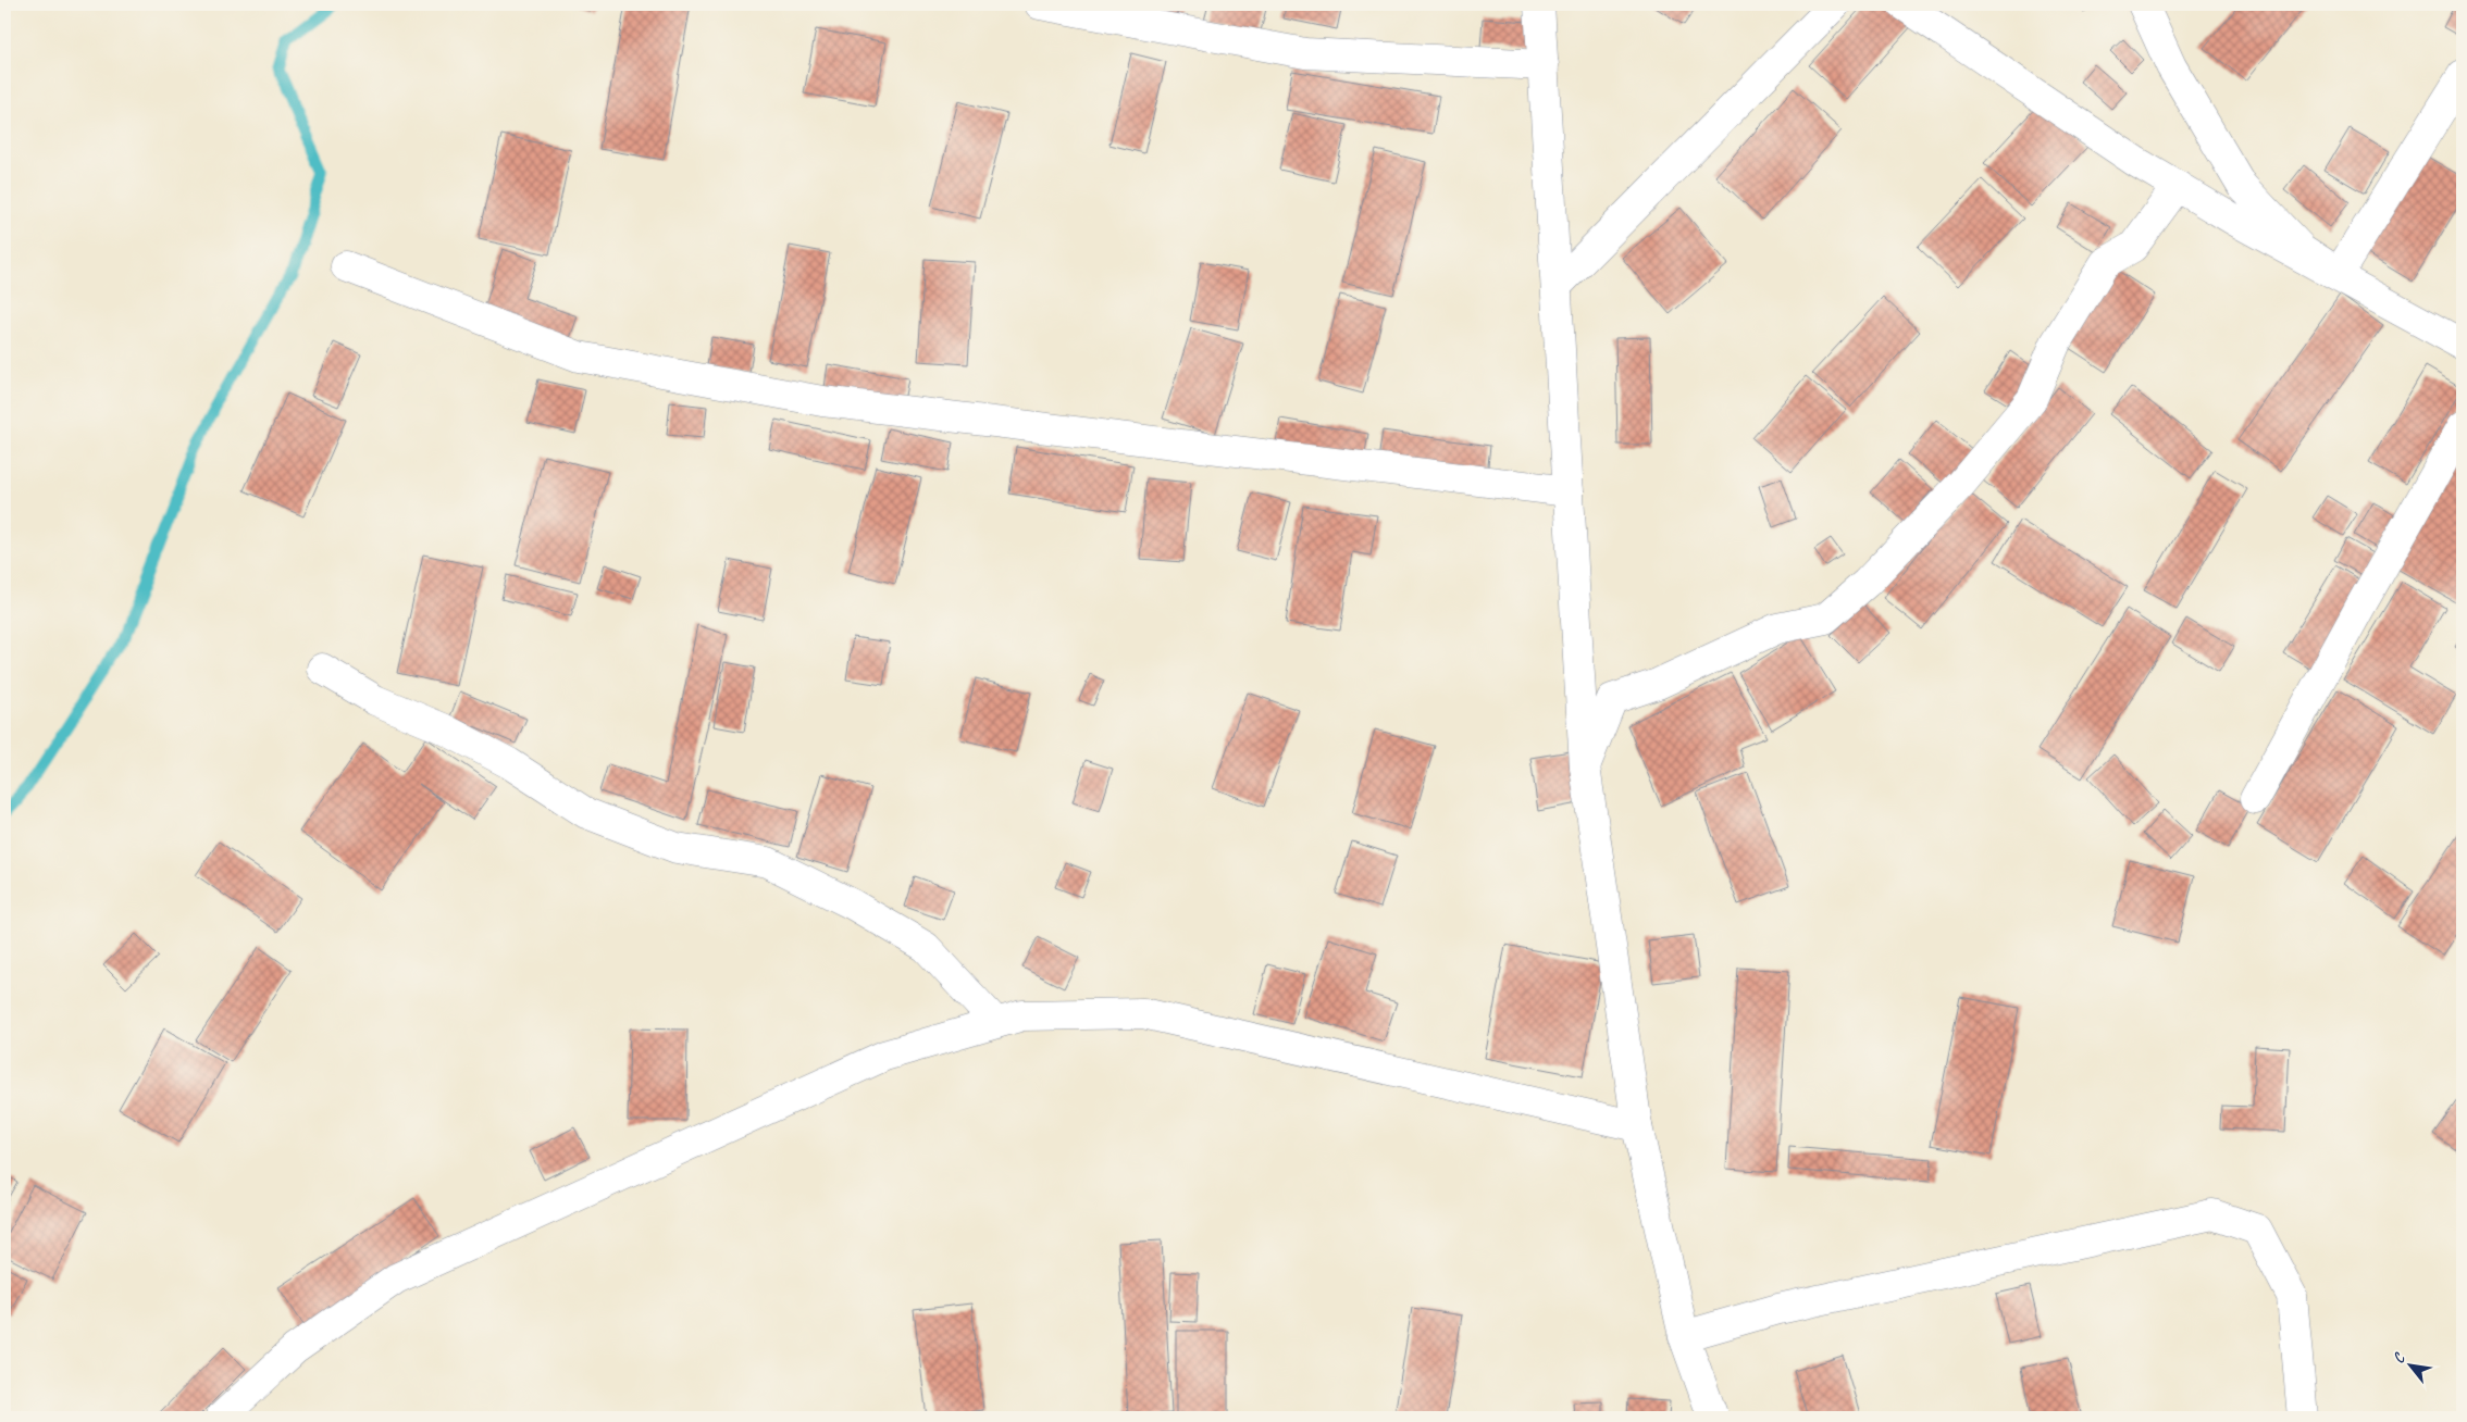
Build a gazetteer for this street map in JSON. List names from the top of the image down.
{
  "north": "top left"
}
